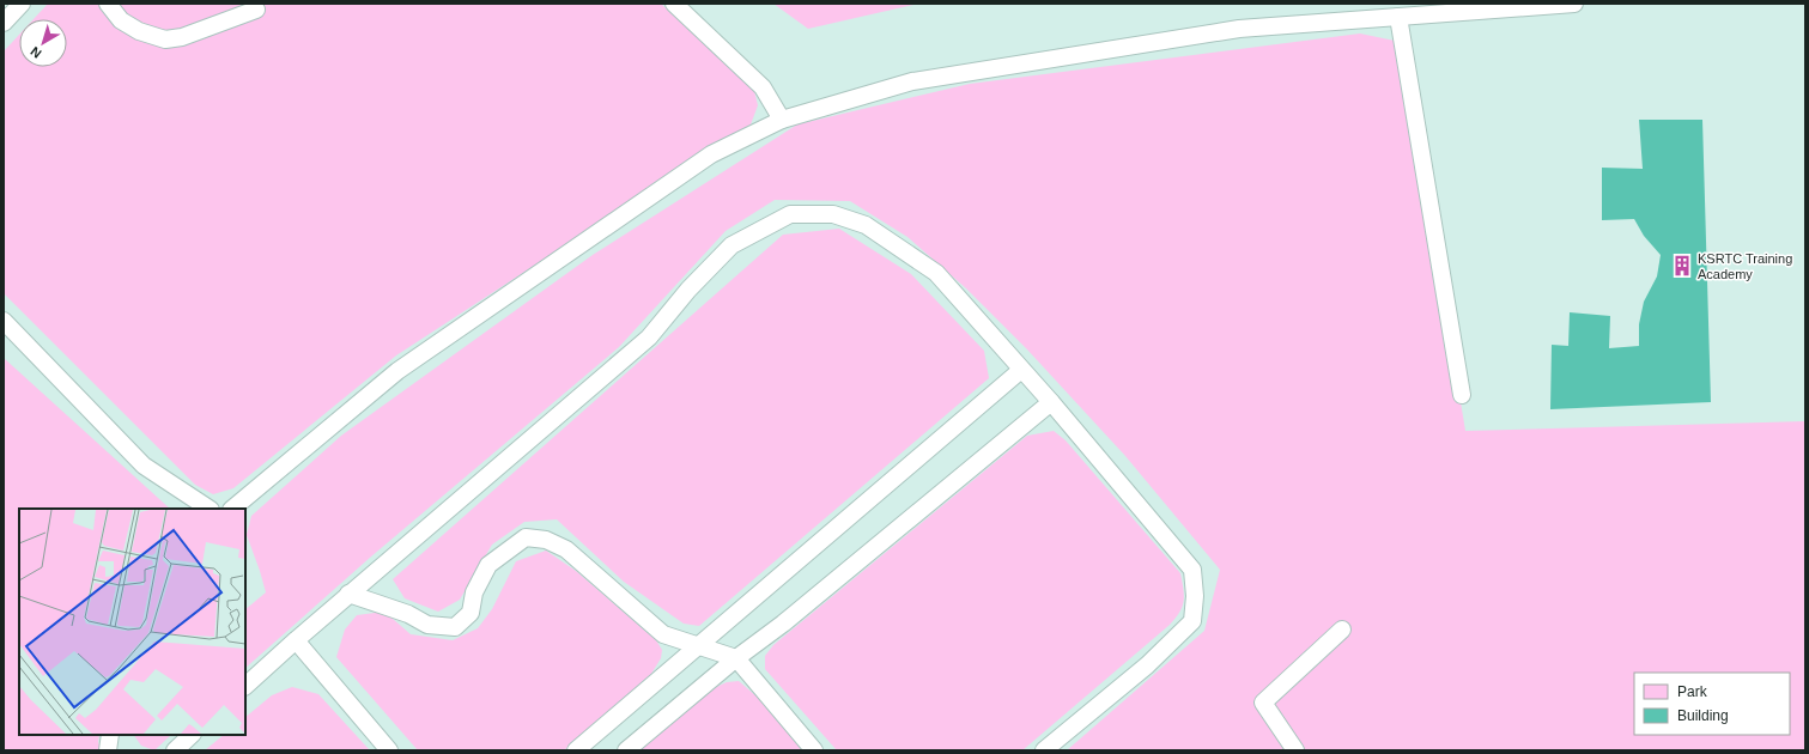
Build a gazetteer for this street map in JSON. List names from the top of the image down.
{
  "places": {
    "building": ["KSRTC Training Academy"]
  },
  "legend": ["Park", "Building"],
  "north": "bottom left"
}
